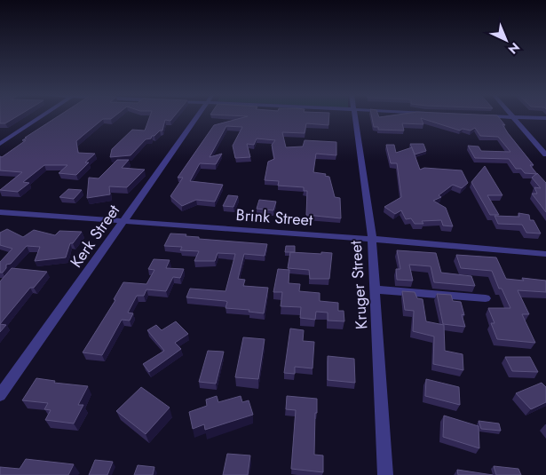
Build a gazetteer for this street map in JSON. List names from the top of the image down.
{
  "streets": {
    "street": ["Brink Street", "Kerk Street", "Kruger Street"]
  },
  "crossings": [
    ["Brink Street", "Kerk Street"],
    ["Brink Street", "Kruger Street"]
  ],
  "north": "bottom right"
}
